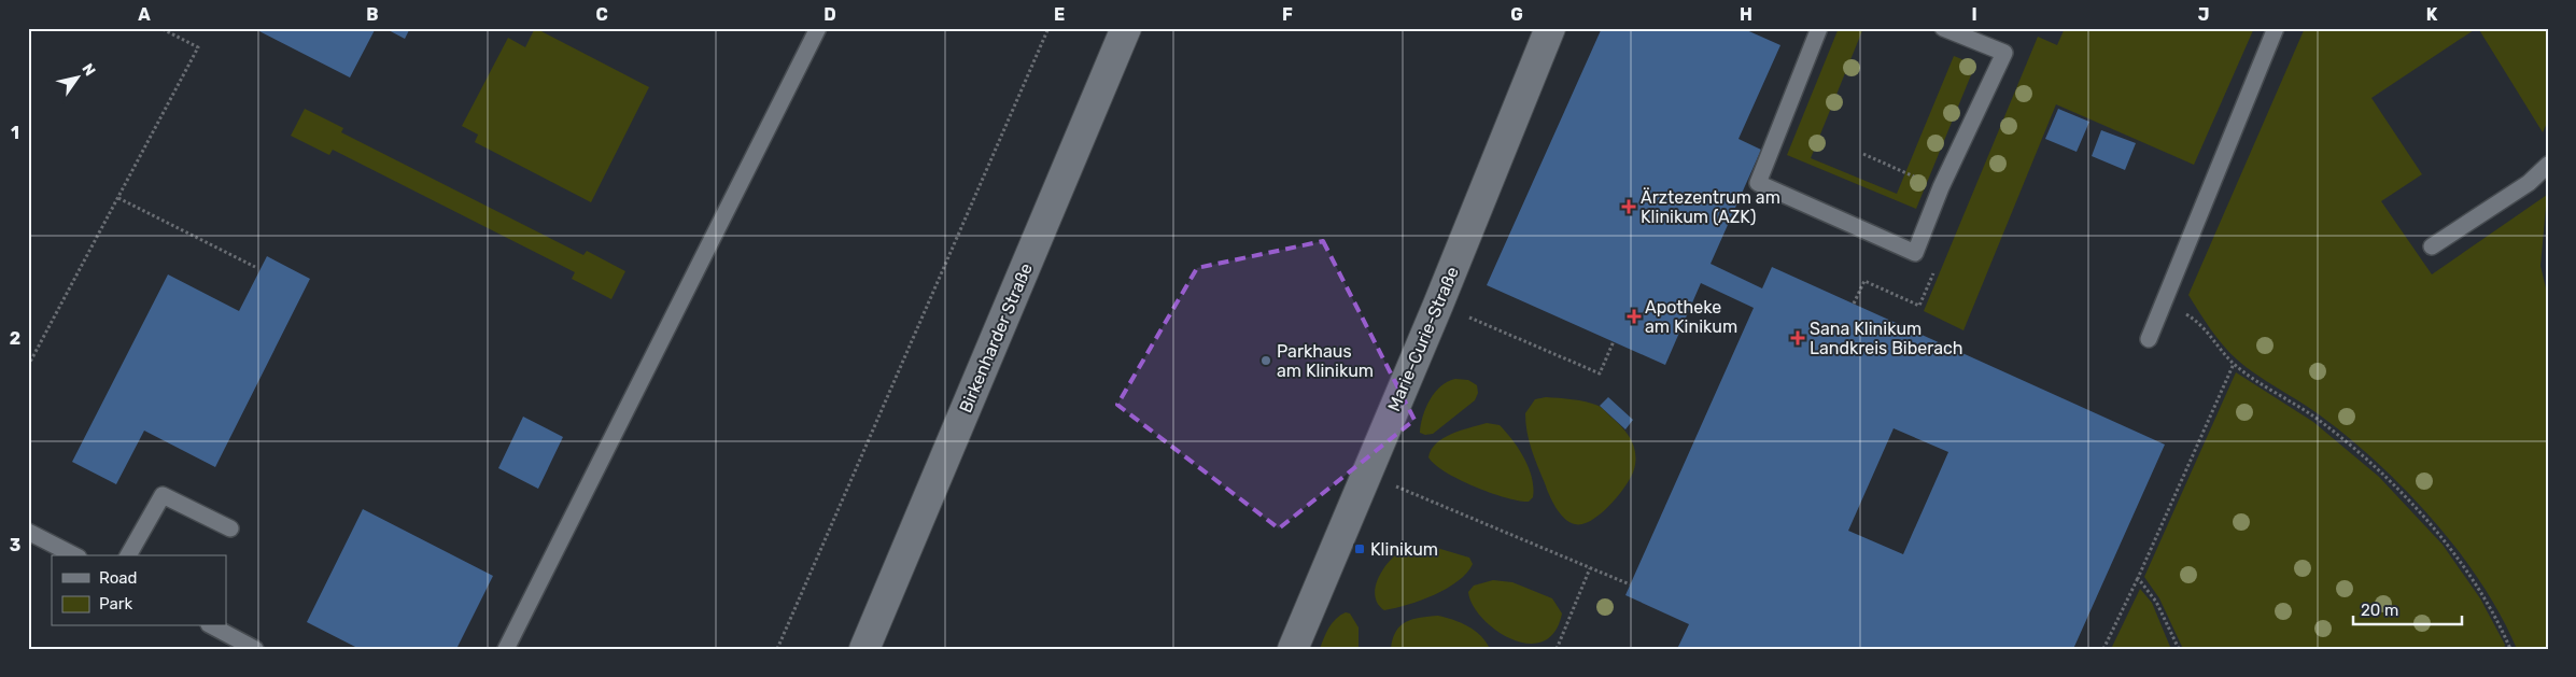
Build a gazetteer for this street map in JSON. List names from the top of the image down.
{
  "streets": {
    "street": ["Birkenharder Straße", "Marie-Curie-Straße"]
  },
  "places": {
    "health": ["Ärztezentrum am Klinikum (AZK)", "Apotheke am Kinikum", "Sana Klinikum Landkreis Biberach"],
    "other": ["Parkhaus am Klinikum"],
    "transit": ["Klinikum"]
  },
  "legend": ["Road", "Park"],
  "scale_bar": "20 m",
  "north": "top right",
  "grid": {
    "columns": [
      "A",
      "B",
      "C",
      "D",
      "E",
      "F",
      "G",
      "H",
      "I",
      "J",
      "K"
    ],
    "rows": ["1", "2", "3"]
  }
}
